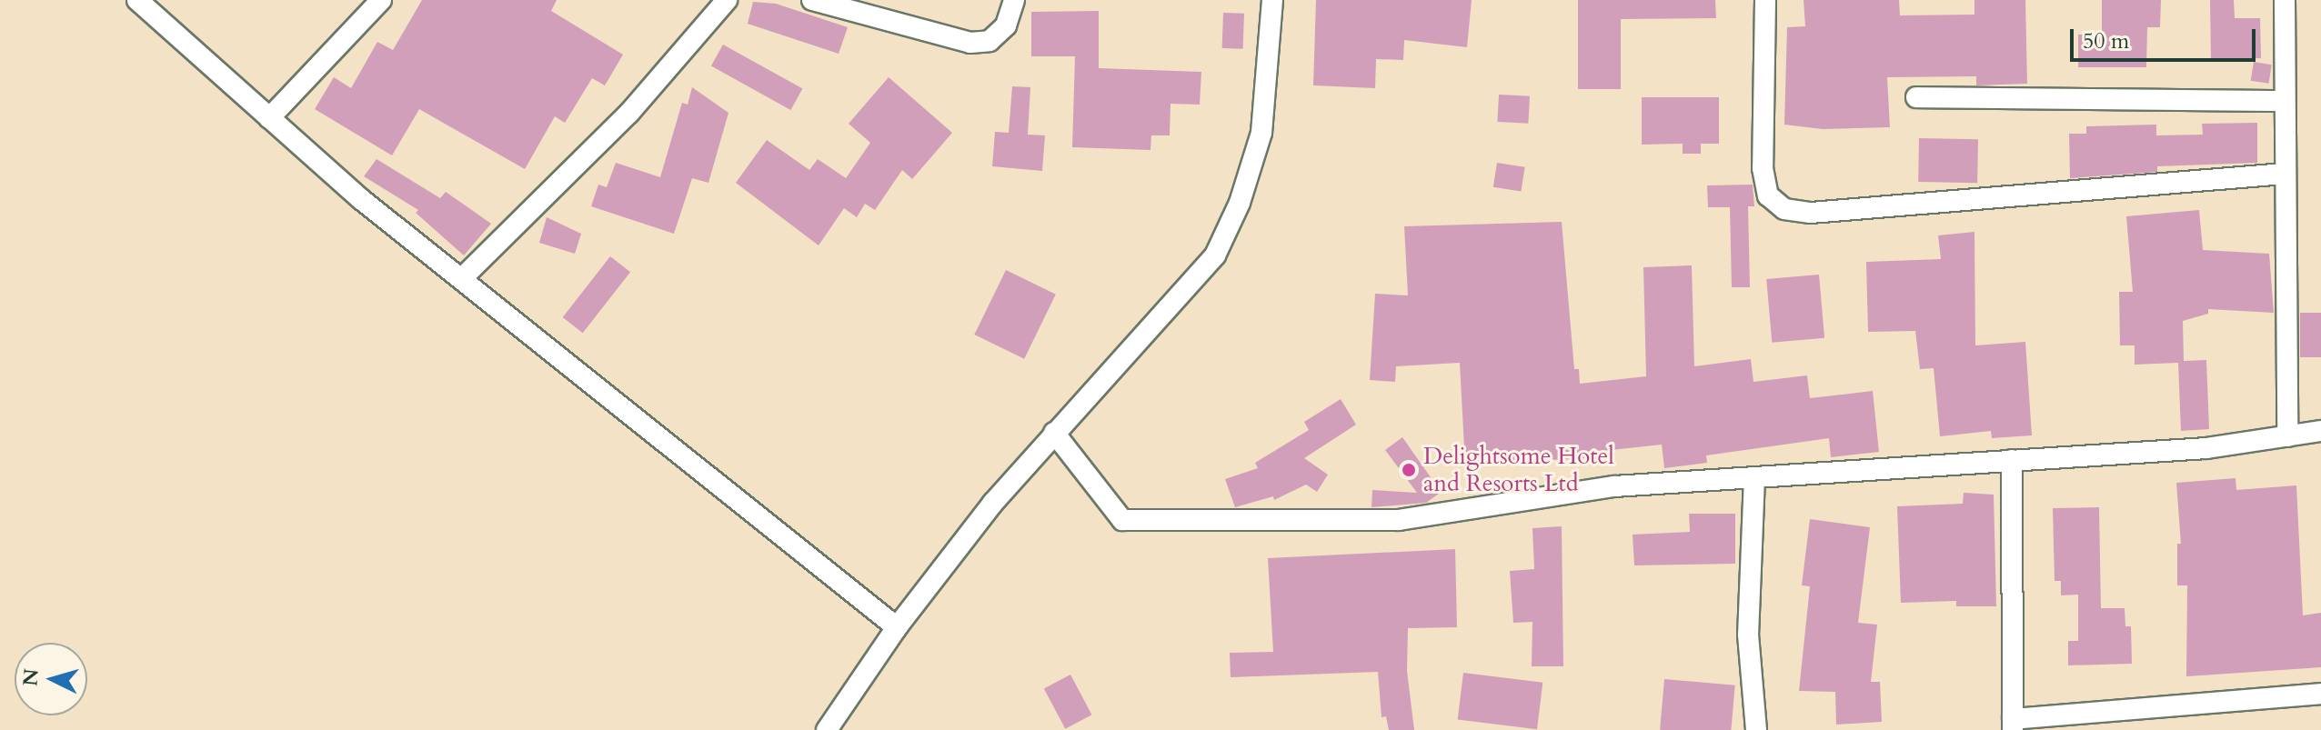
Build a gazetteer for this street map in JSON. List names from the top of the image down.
{
  "places": ["Delightsome Hotel and Resorts Ltd"],
  "scale_bar": "50 m",
  "north": "left"
}
